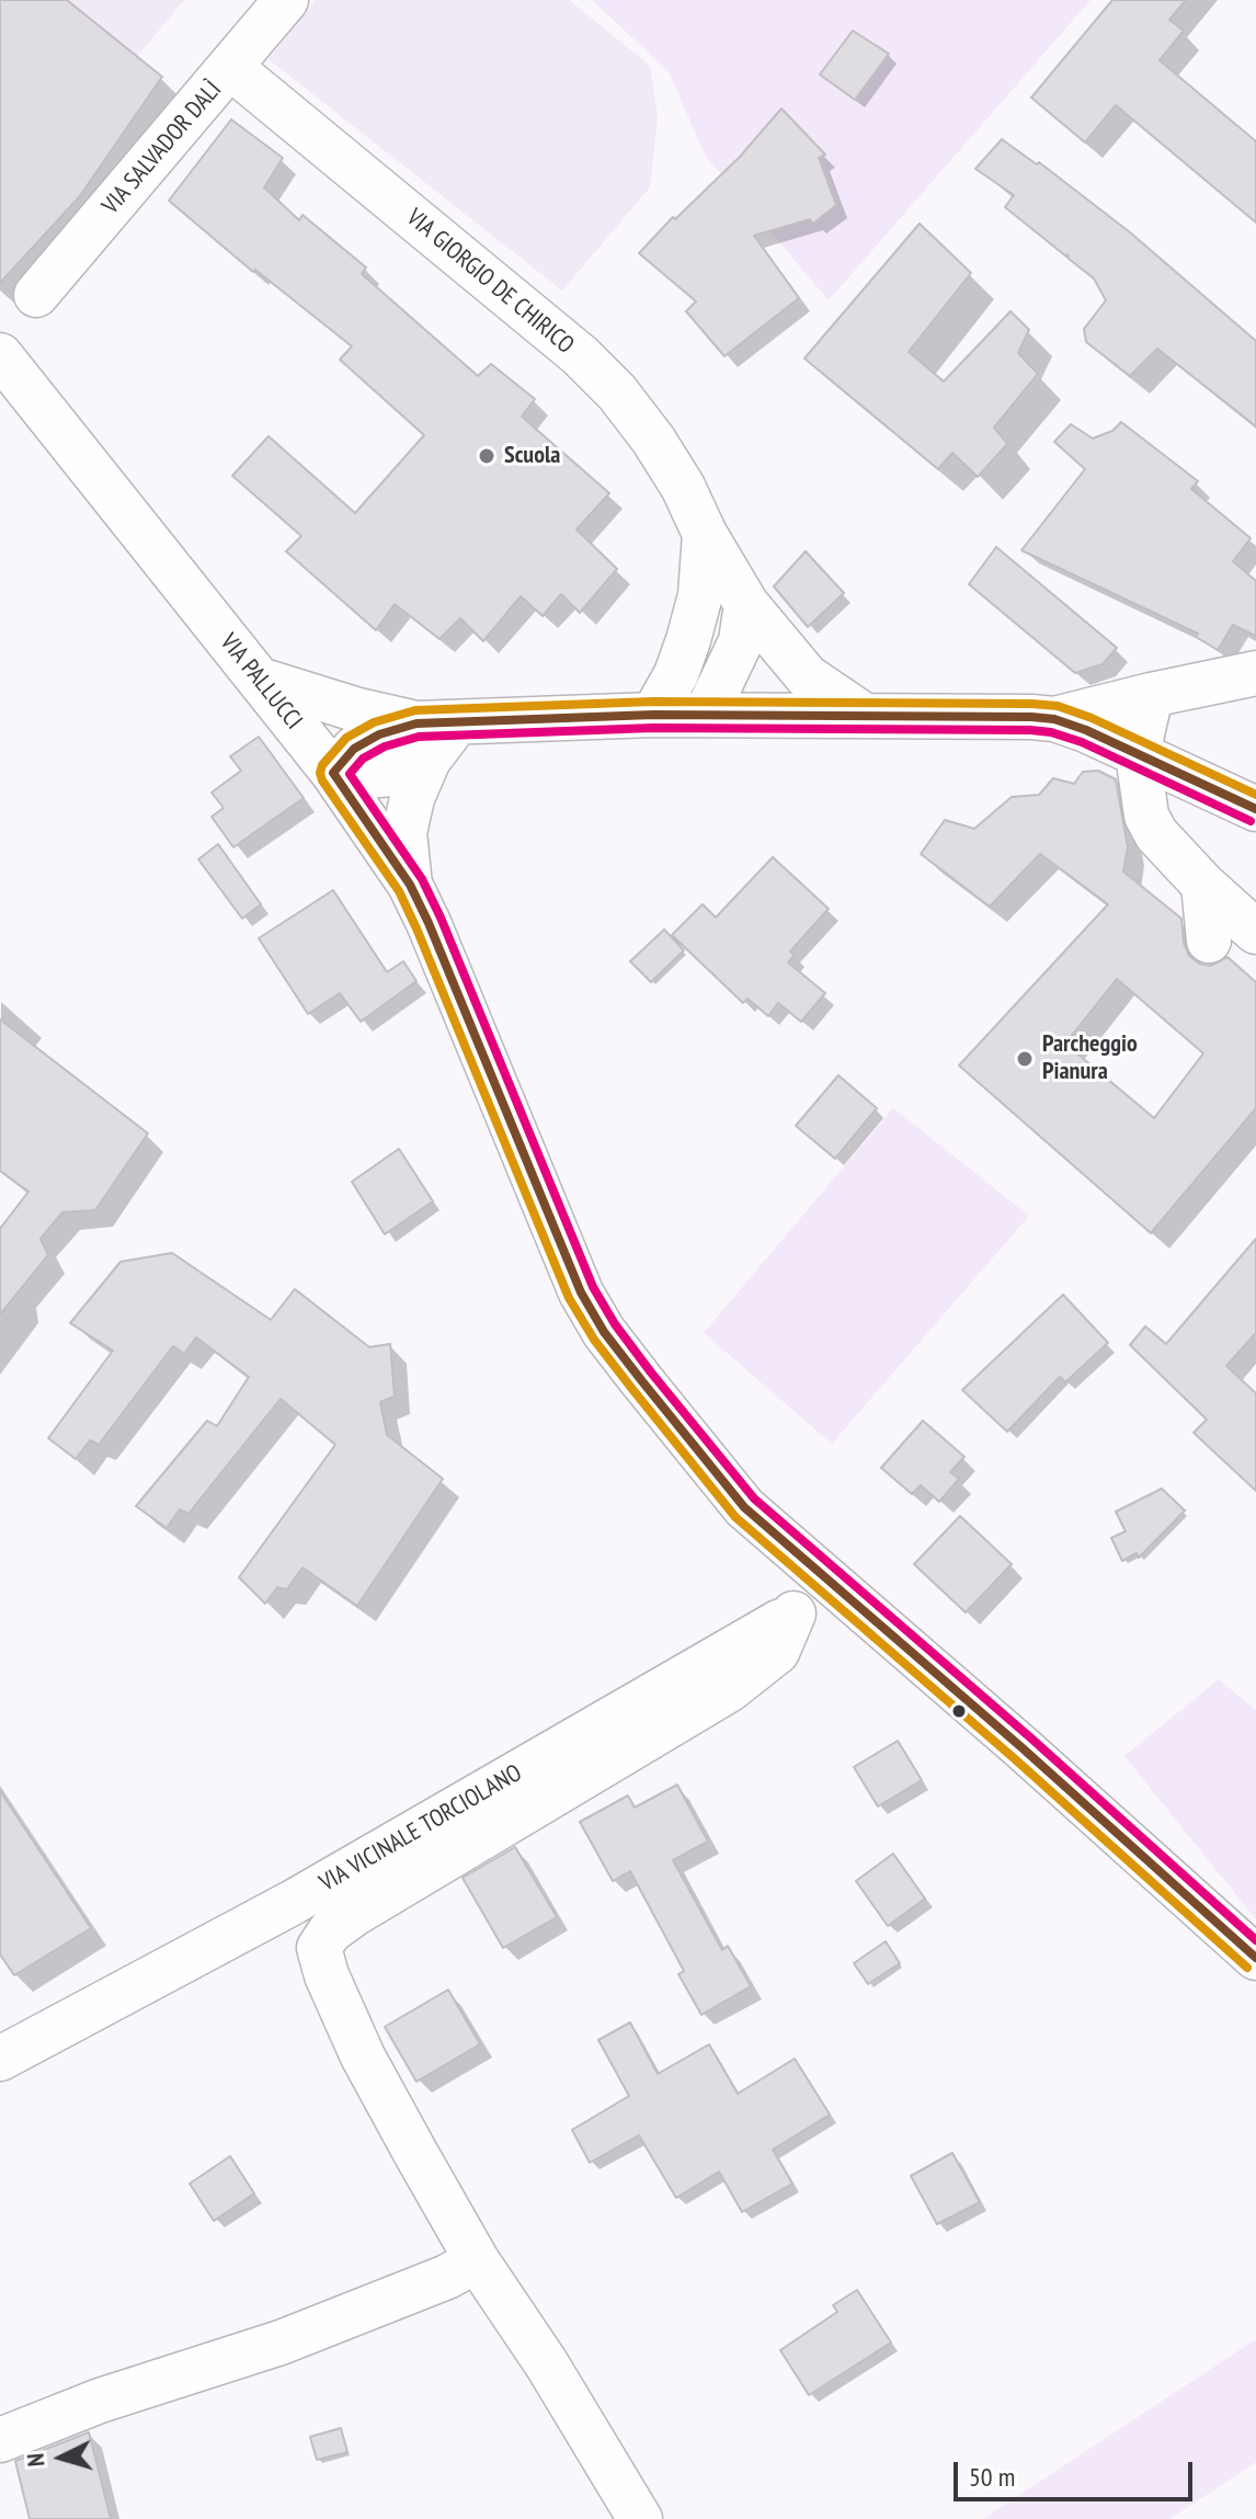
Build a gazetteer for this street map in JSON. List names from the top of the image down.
{
  "streets": {
    "street": [
      "VIA SALVADOR DALÌ",
      "VIA GIORGIO DE CHIRICO",
      "VIA PALLUCCI",
      "VIA VICINALE TORCIOLANO"
    ]
  },
  "crossings": [
    ["VIA SALVADOR DALÌ", "VIA GIORGIO DE CHIRICO"],
    ["VIA PALLUCCI", "VIA VICINALE TORCIOLANO"]
  ],
  "places": ["Scuola", "Parcheggio Pianura"],
  "scale_bar": "50 m",
  "north": "left"
}
